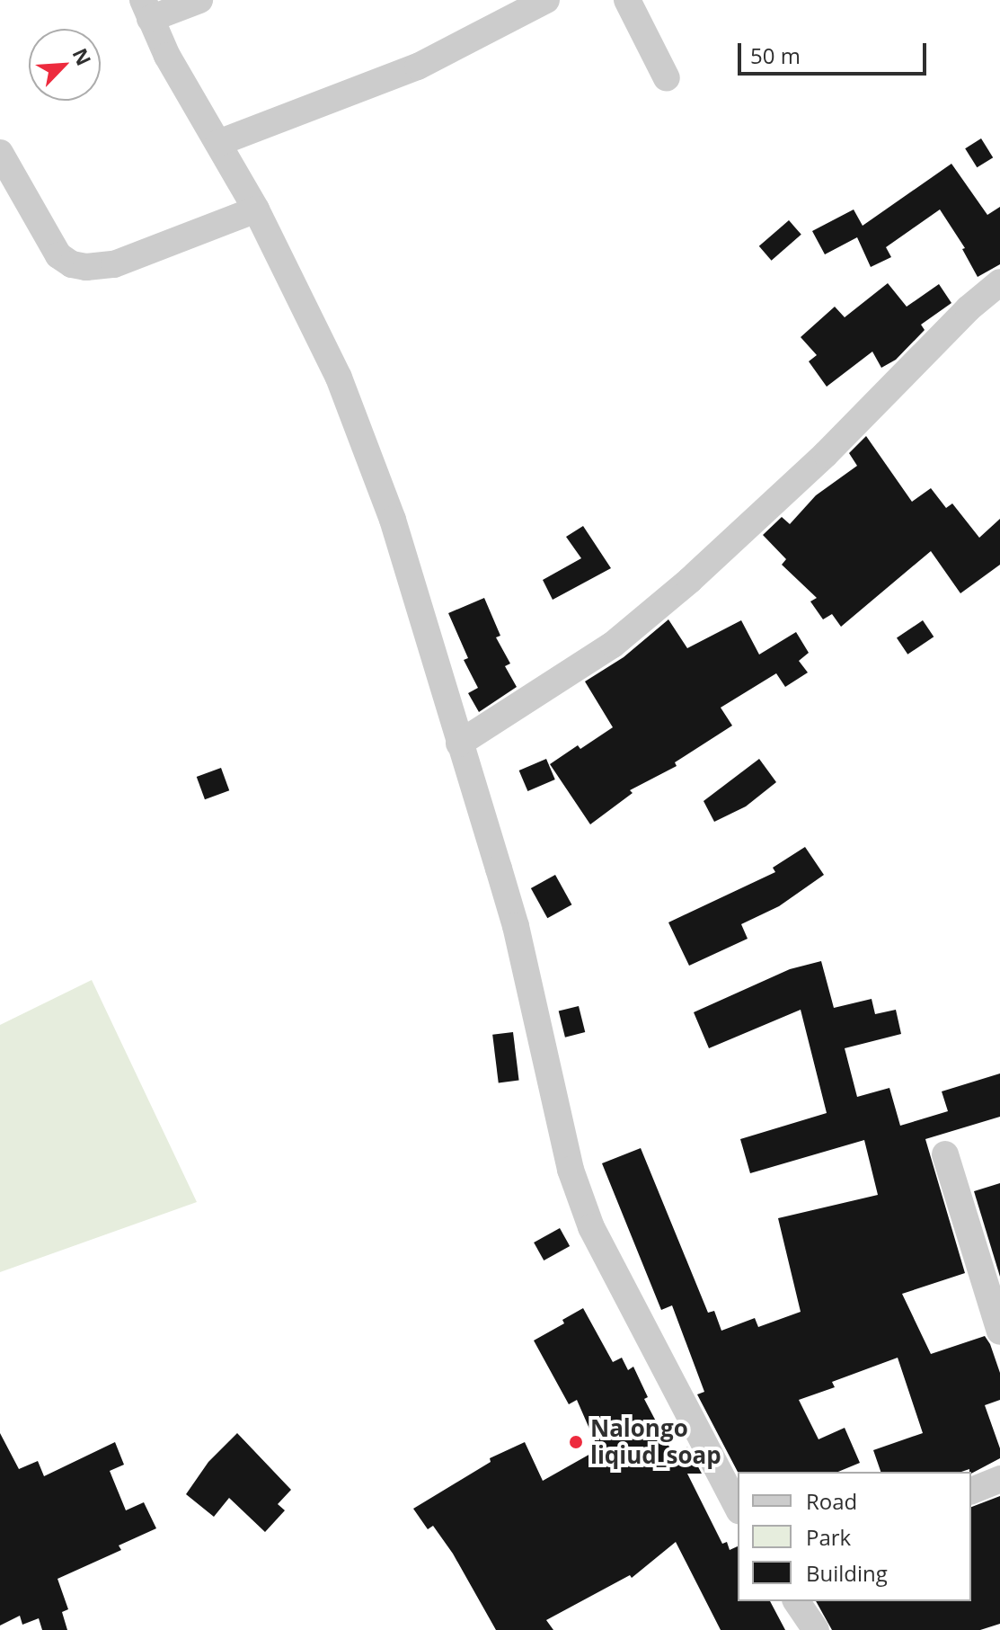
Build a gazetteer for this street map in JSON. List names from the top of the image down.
{
  "places": ["Nalongo liqiud_soap"],
  "legend": ["Road", "Park", "Building"],
  "scale_bar": "50 m",
  "north": "top right"
}
